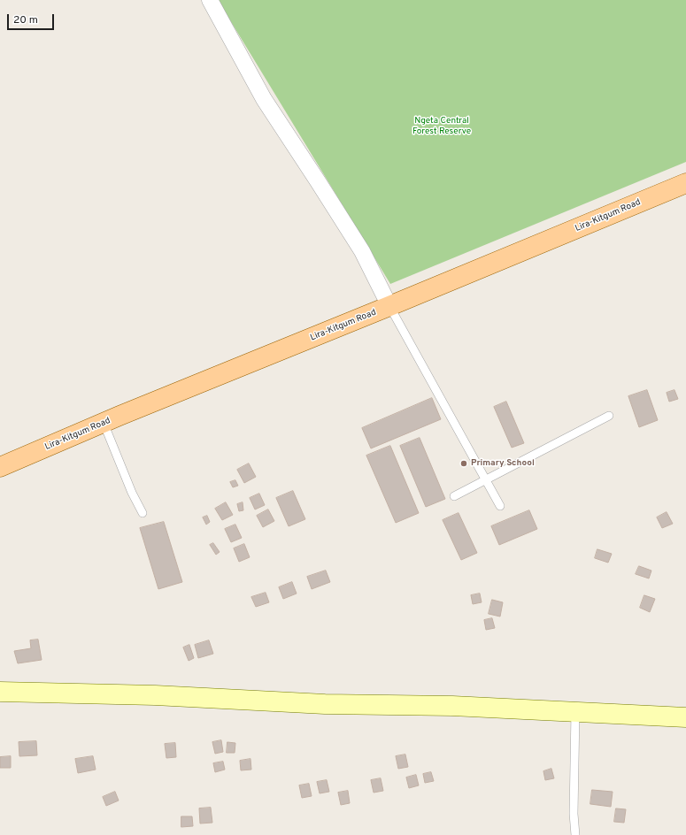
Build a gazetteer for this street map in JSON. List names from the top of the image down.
{
  "streets": {
    "main road": ["Lira-Kitgum Road"]
  },
  "parks": ["Ngeta Central Forest Reserve"],
  "places": ["Primary School"],
  "scale_bar": "20 m"
}
